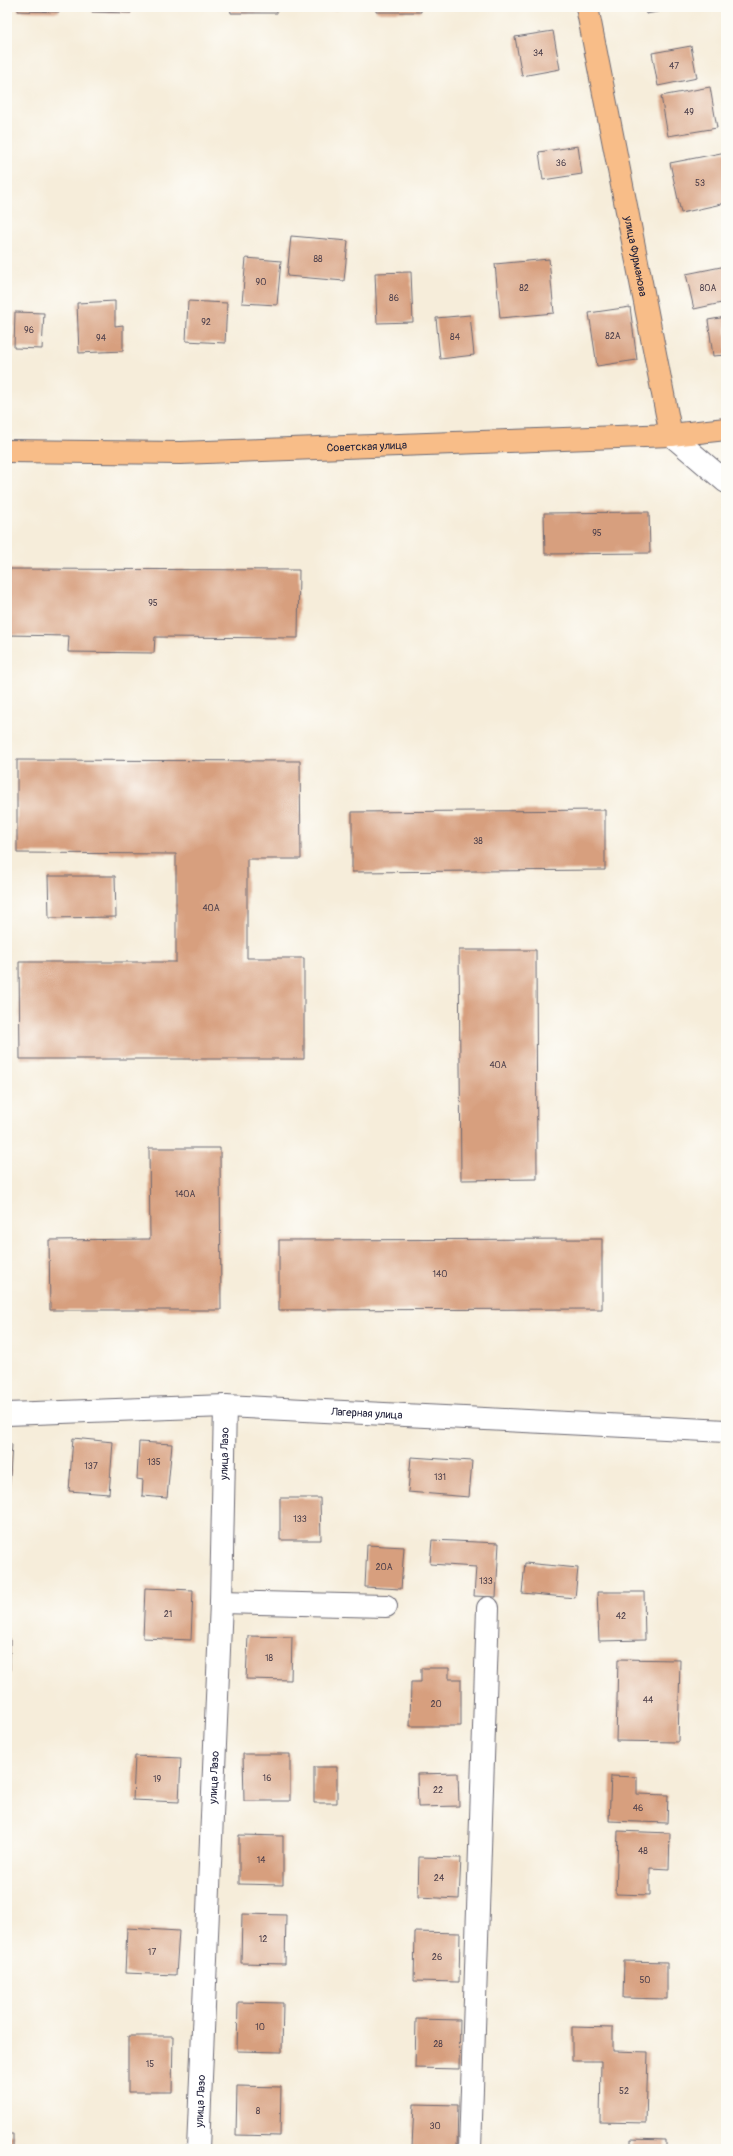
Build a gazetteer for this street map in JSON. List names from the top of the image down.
{
  "streets": {
    "main road": ["улица Фурманова", "Советская улица"],
    "street": ["Лагерная улица", "улица Лазо"]
  },
  "crossings": [
    ["улица Фурманова", "Советская улица"],
    ["Лагерная улица", "улица Лазо"]
  ],
  "house_numbers": [
    "34",
    "47",
    "49",
    "36",
    "53",
    "88",
    "90",
    "82",
    "80А",
    "86",
    "92",
    "96",
    "82А",
    "84",
    "94",
    "95",
    "95",
    "38",
    "40А",
    "40А",
    "140А",
    "140",
    "135",
    "137",
    "131",
    "133",
    "20А",
    "133",
    "21",
    "42",
    "18",
    "44",
    "20",
    "16",
    "19",
    "22",
    "46",
    "48",
    "14",
    "24",
    "12",
    "17",
    "26",
    "50",
    "10",
    "28",
    "15",
    "52",
    "8",
    "30"
  ]
}
